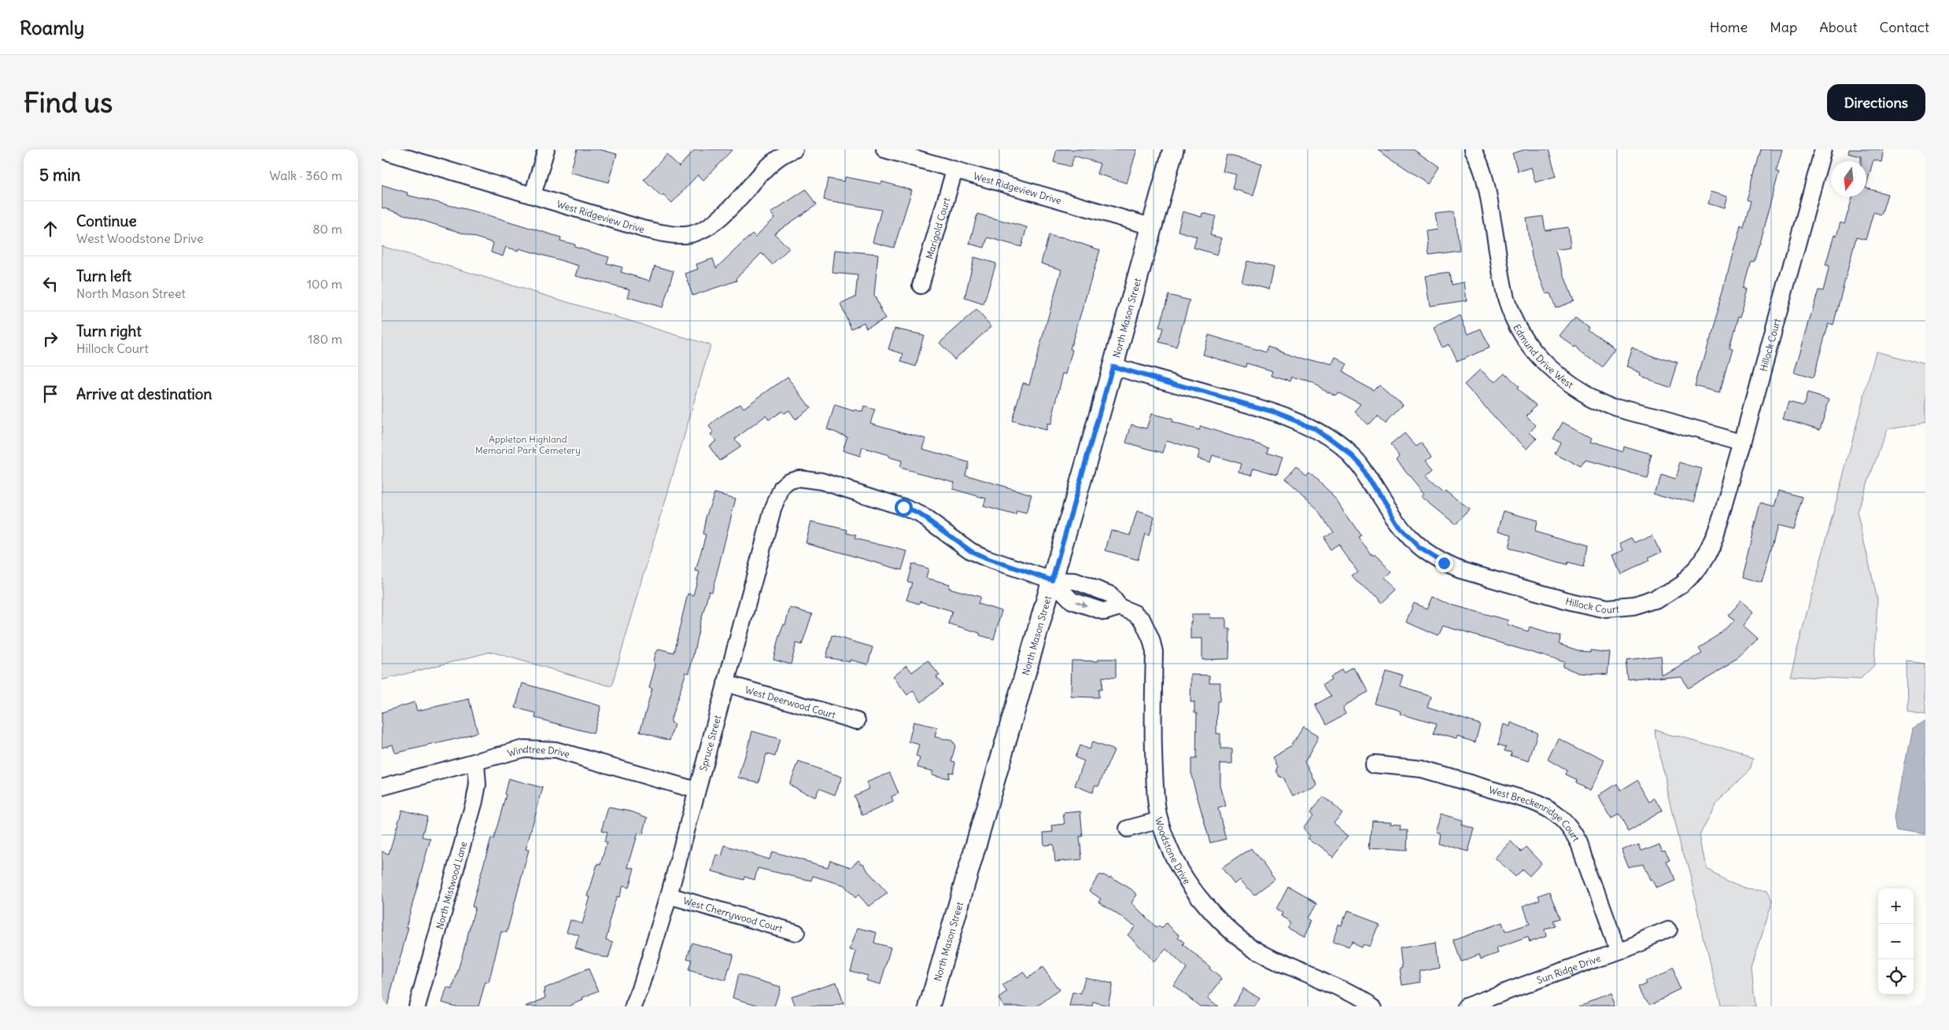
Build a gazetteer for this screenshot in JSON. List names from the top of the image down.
{
  "streets": {
    "street": [
      "West Ridgeview Drive",
      "Marigold Court",
      "North Mason Street",
      "Hillock Court",
      "Edmund Drive West",
      "West Deerwood Court",
      "Spruce Street",
      "Windtree Drive",
      "West Breckenridge Court",
      "Woodstone Drive",
      "North Mistwood Lane",
      "West Cherrywood Court",
      "Sun Ridge Drive"
    ]
  },
  "crossings": [
    ["West Ridgeview Drive", "Marigold Court"],
    ["West Ridgeview Drive", "North Mason Street"],
    ["North Mason Street", "Hillock Court"],
    ["North Mason Street", "Spruce Street"],
    ["North Mason Street", "Woodstone Drive"],
    ["Hillock Court", "Edmund Drive West"],
    ["West Deerwood Court", "Spruce Street"],
    ["Spruce Street", "Windtree Drive"],
    ["Spruce Street", "Woodstone Drive"],
    ["Spruce Street", "West Cherrywood Court"],
    ["Windtree Drive", "North Mistwood Lane"],
    ["West Breckenridge Court", "Sun Ridge Drive"]
  ],
  "parks": ["Appleton Highland Memorial Park Cemetery"],
  "north": "bottom",
  "page": {
    "header": "Roamly",
    "nav": [
      "Home",
      "Map",
      "About",
      "Contact"
    ],
    "buttons": "Directions",
    "title": "Find us",
    "heading": ["5 min", "Walk · 360 m"],
    "list": [
      ["Continue", "West Woodstone Drive", "80 m"],
      ["Turn left", "North Mason Street", "100 m"],
      ["Turn right", "Hillock Court", "180 m"],
      "Arrive at destination"
    ],
    "map_buttons": ["+", "−"]
  }
}
